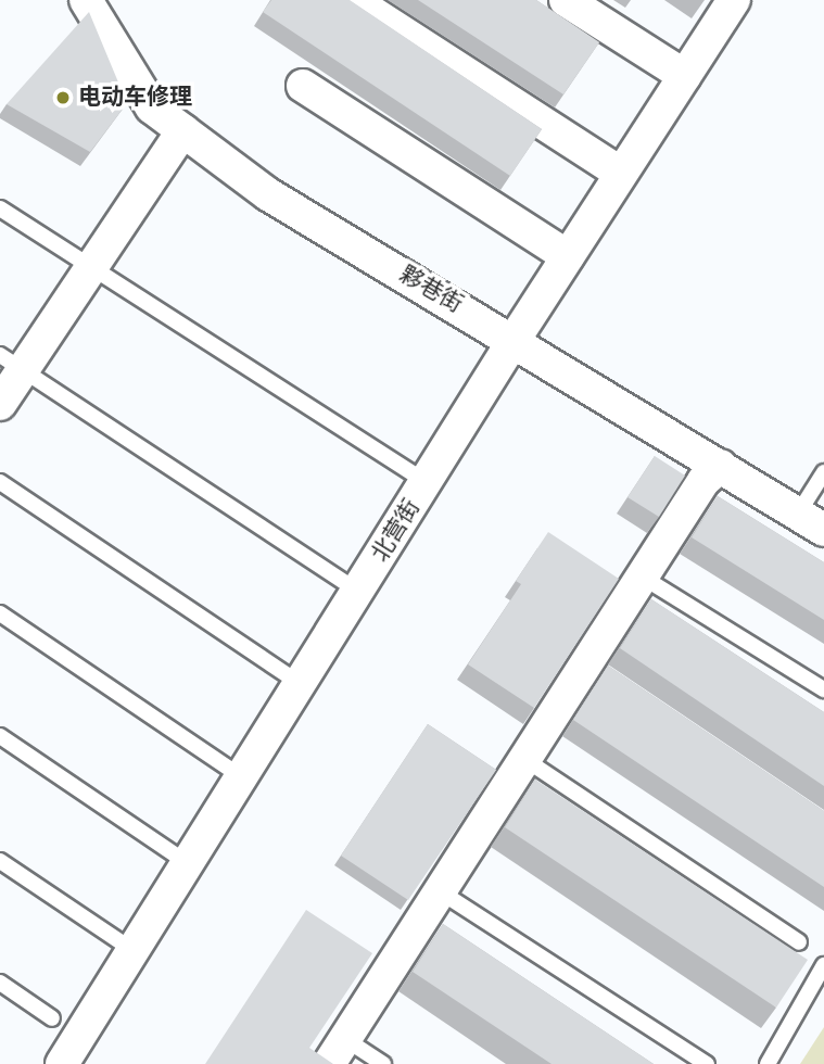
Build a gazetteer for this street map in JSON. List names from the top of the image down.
{
  "streets": {
    "street": ["夥巷街", "北营街"]
  },
  "crossings": [
    ["夥巷街", "北营街"]
  ],
  "places": ["电动车修理"]
}
